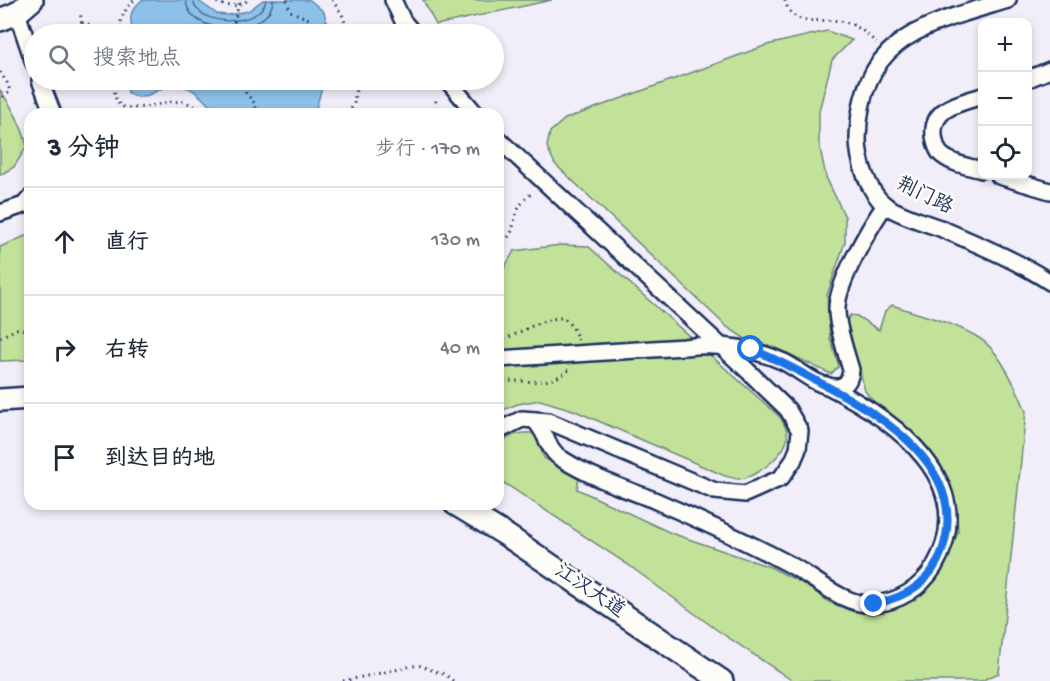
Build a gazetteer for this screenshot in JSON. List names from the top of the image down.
{
  "streets": {
    "main road": ["江汉大道"],
    "street": ["荆门路"]
  },
  "page": {
    "map_buttons": ["+", "−"],
    "search": "搜索地点",
    "heading": ["3 分钟", "步行 · 170 m"],
    "list": [
      ["直行", "130 m"],
      ["右转", "40 m"],
      "到达目的地"
    ]
  }
}
